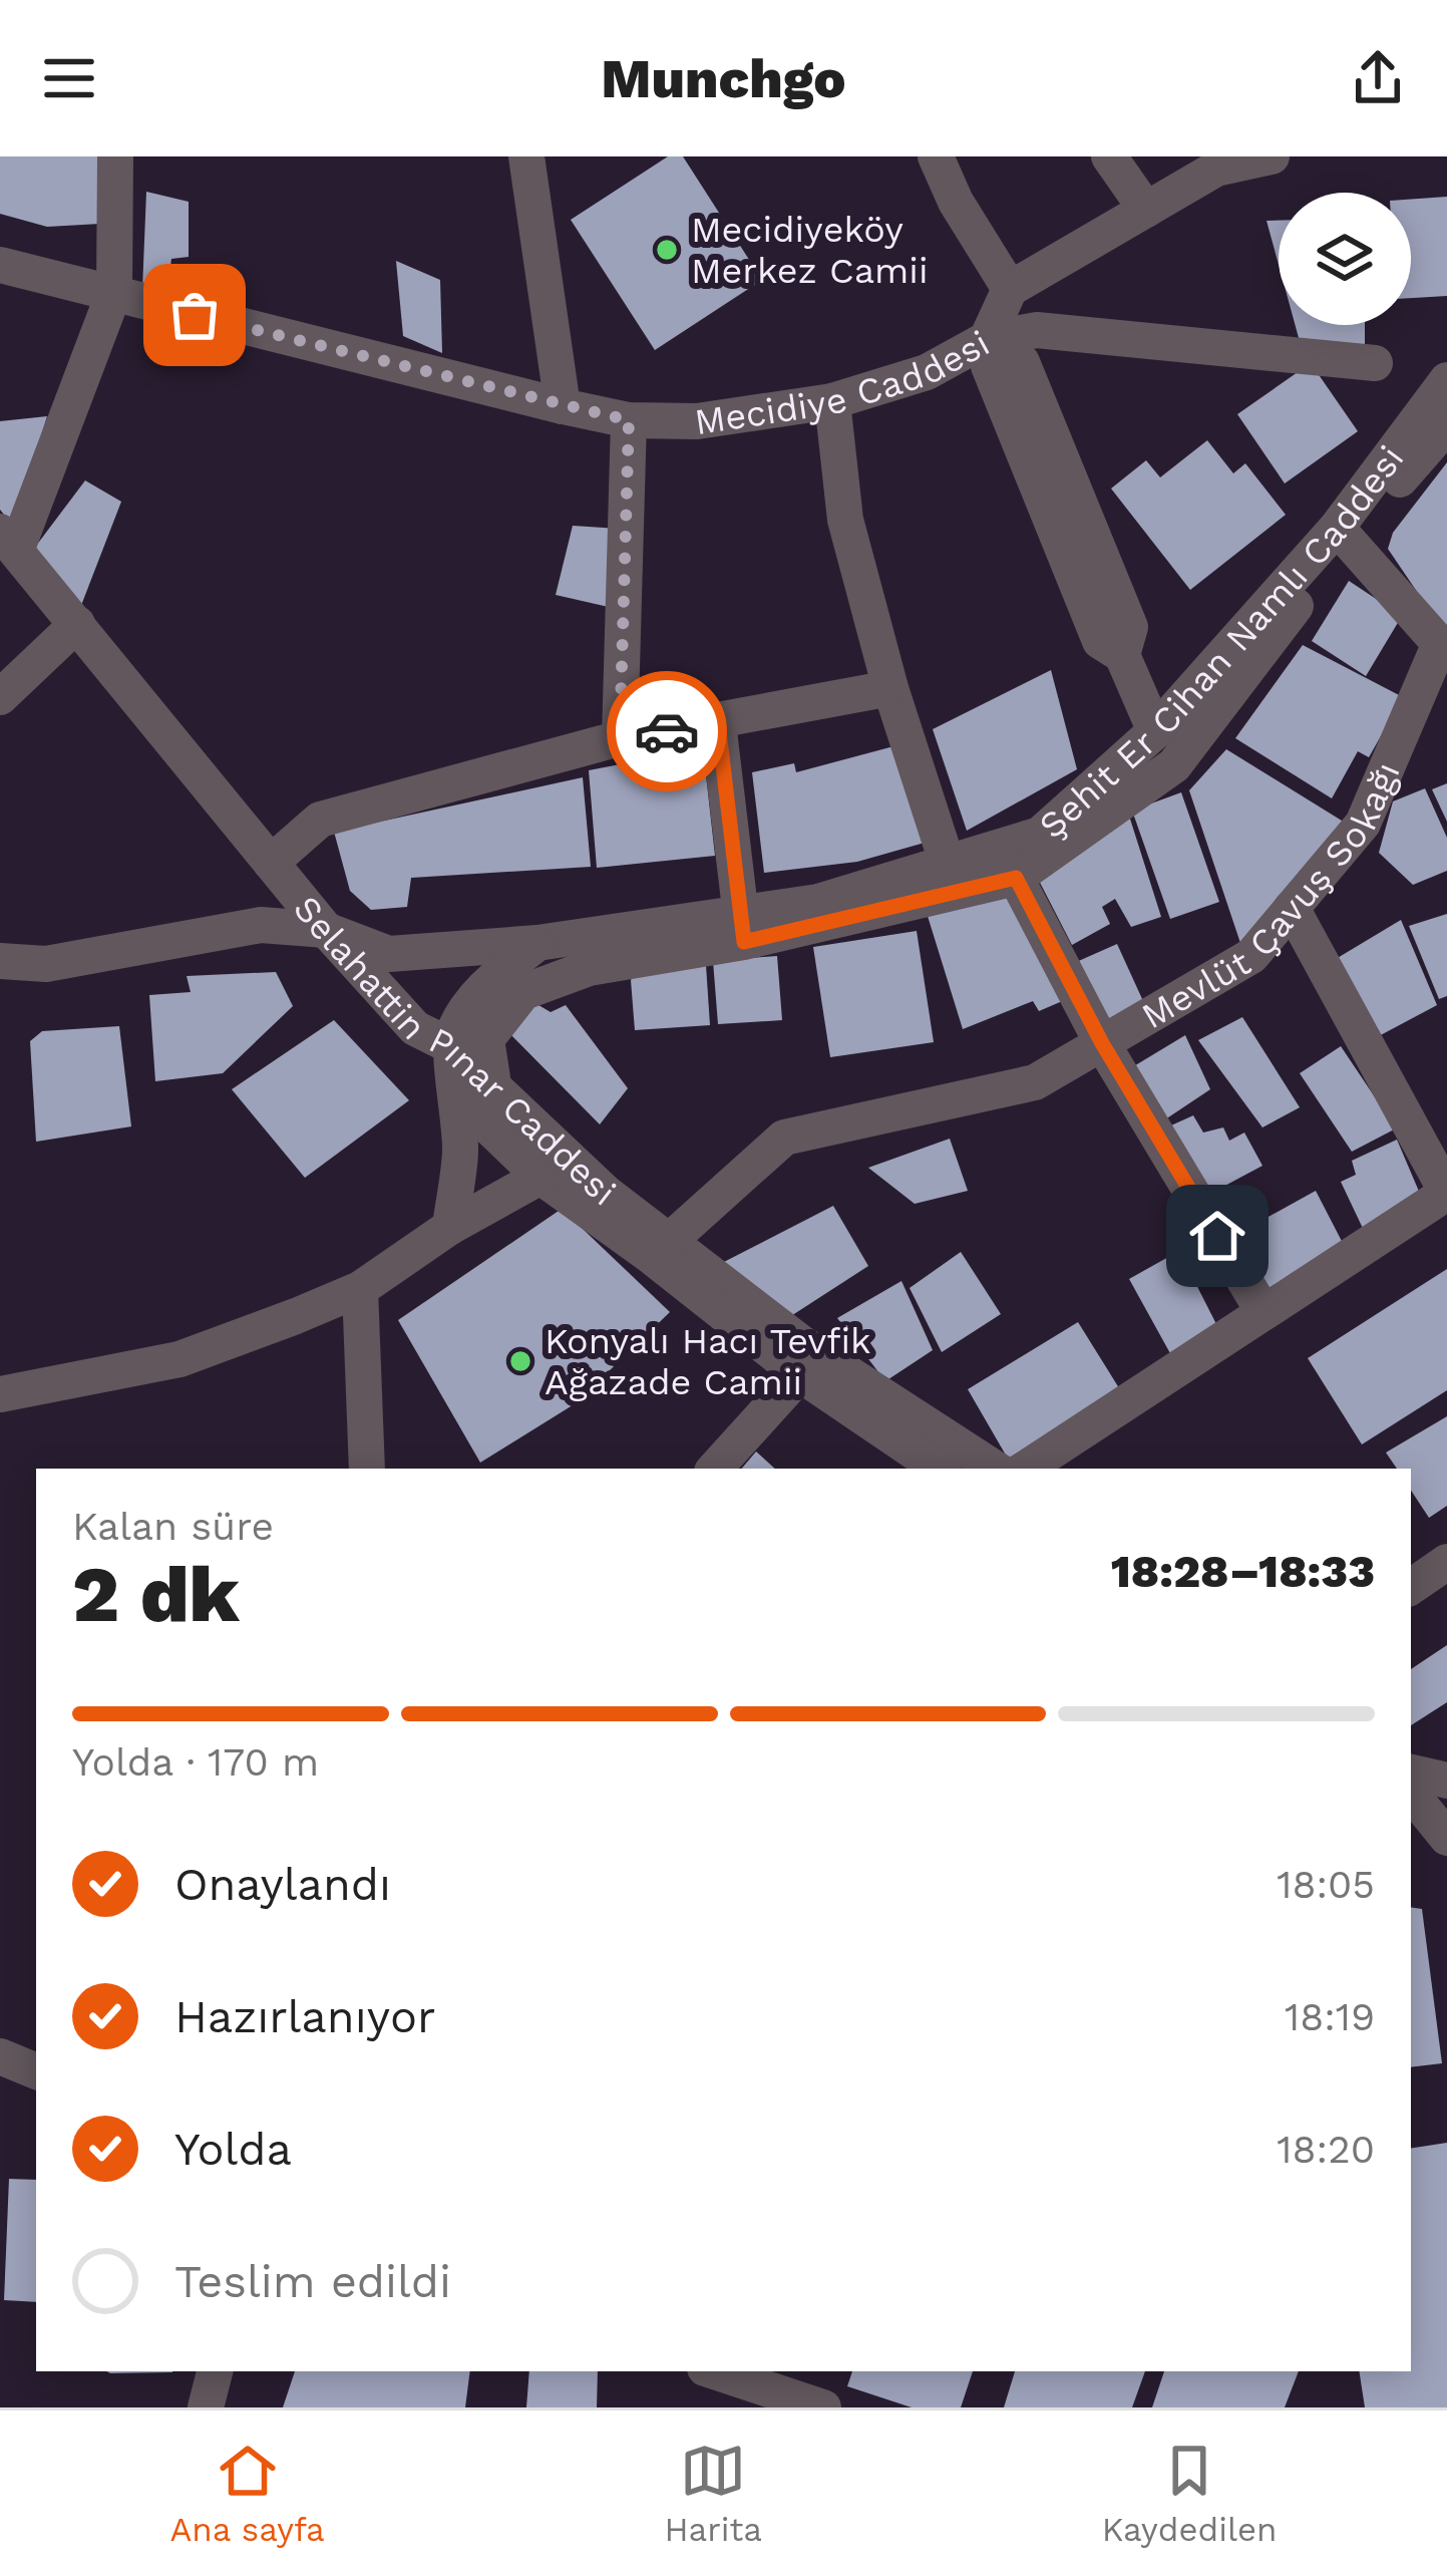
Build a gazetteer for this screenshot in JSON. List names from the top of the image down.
{
  "streets": {
    "street": [
      "Mecidiye Caddesi",
      "Şehit Er Cihan Namlı Caddesi",
      "Mevlüt Çavuş Sokağı",
      "Selahattin Pınar Caddesi"
    ]
  },
  "crossings": [
    ["Şehit Er Cihan Namlı Caddesi", "Selahattin Pınar Caddesi"],
    ["Mevlüt Çavuş Sokağı", "Selahattin Pınar Caddesi"]
  ],
  "places": ["Mecidiyeköy Merkez Camii", "Konyalı Hacı Tevfik Ağazade Camii"],
  "page": {
    "header": "Munchgo",
    "heading": ["2 dk", "Kalan süre", "18:28–18:33"],
    "bar": "Yolda · 170 m",
    "list": [
      ["Onaylandı", "18:05"],
      ["Hazırlanıyor", "18:19"],
      ["Yolda", "18:20"],
      "Teslim edildi"
    ],
    "tabs": ["Ana sayfa", "Harita", "Kaydedilen"]
  }
}
